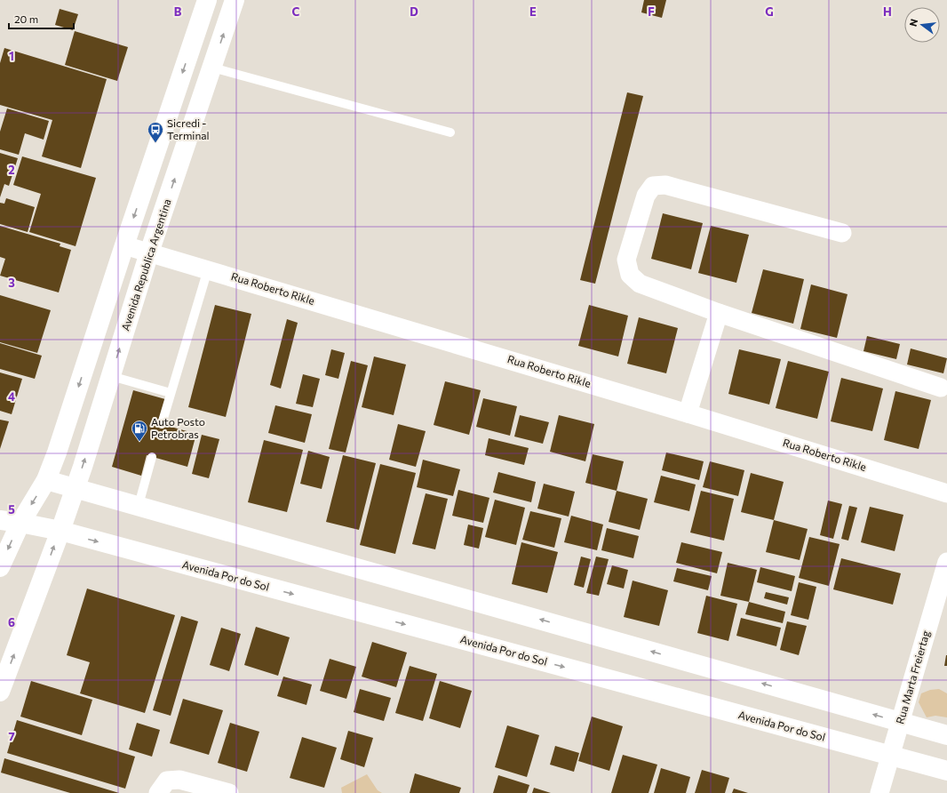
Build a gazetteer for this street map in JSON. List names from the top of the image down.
{
  "streets": {
    "street": [
      "Avenida Republica Argentina",
      "Rua Roberto Rikle",
      "Avenida Por do Sol",
      "Rua Marta Freiertag"
    ]
  },
  "crossings": [
    ["Avenida Republica Argentina", "Rua Roberto Rikle"],
    ["Avenida Republica Argentina", "Avenida Por do Sol"],
    ["Avenida Por do Sol", "Rua Marta Freiertag"]
  ],
  "places": {
    "bus stop": ["Sicredi - Terminal"],
    "fuel station": ["Auto Posto Petrobras"]
  },
  "scale_bar": "20 m",
  "north": "left",
  "grid": {
    "columns": [
      "B",
      "C",
      "D",
      "E",
      "F",
      "G",
      "H"
    ],
    "rows": [
      "1",
      "2",
      "3",
      "4",
      "5",
      "6",
      "7"
    ]
  }
}
